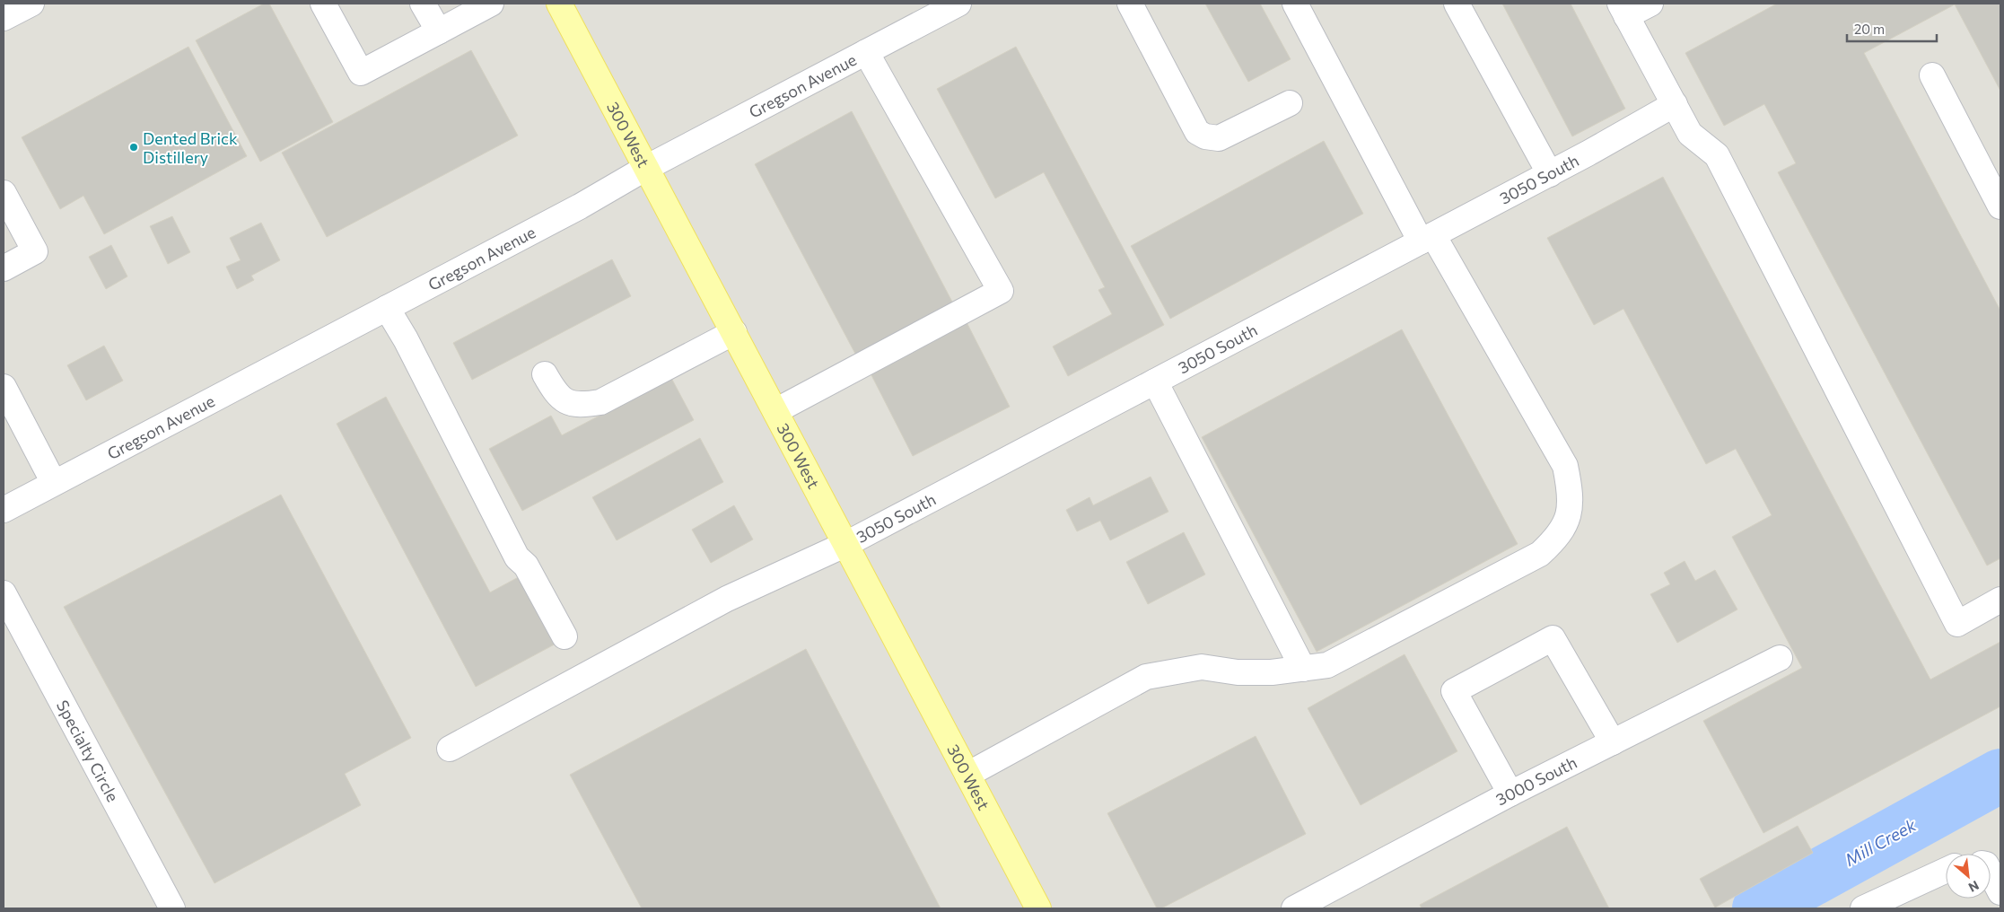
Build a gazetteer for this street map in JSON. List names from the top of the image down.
{
  "streets": {
    "main road": ["300 West"],
    "street": [
      "Gregson Avenue",
      "3050 South",
      "Specialty Circle",
      "3000 South"
    ]
  },
  "crossings": [
    ["Gregson Avenue", "300 West"],
    ["300 West", "3050 South"]
  ],
  "water": ["Mill Creek"],
  "places": ["Dented Brick Distillery"],
  "scale_bar": "20 m",
  "north": "bottom right"
}
